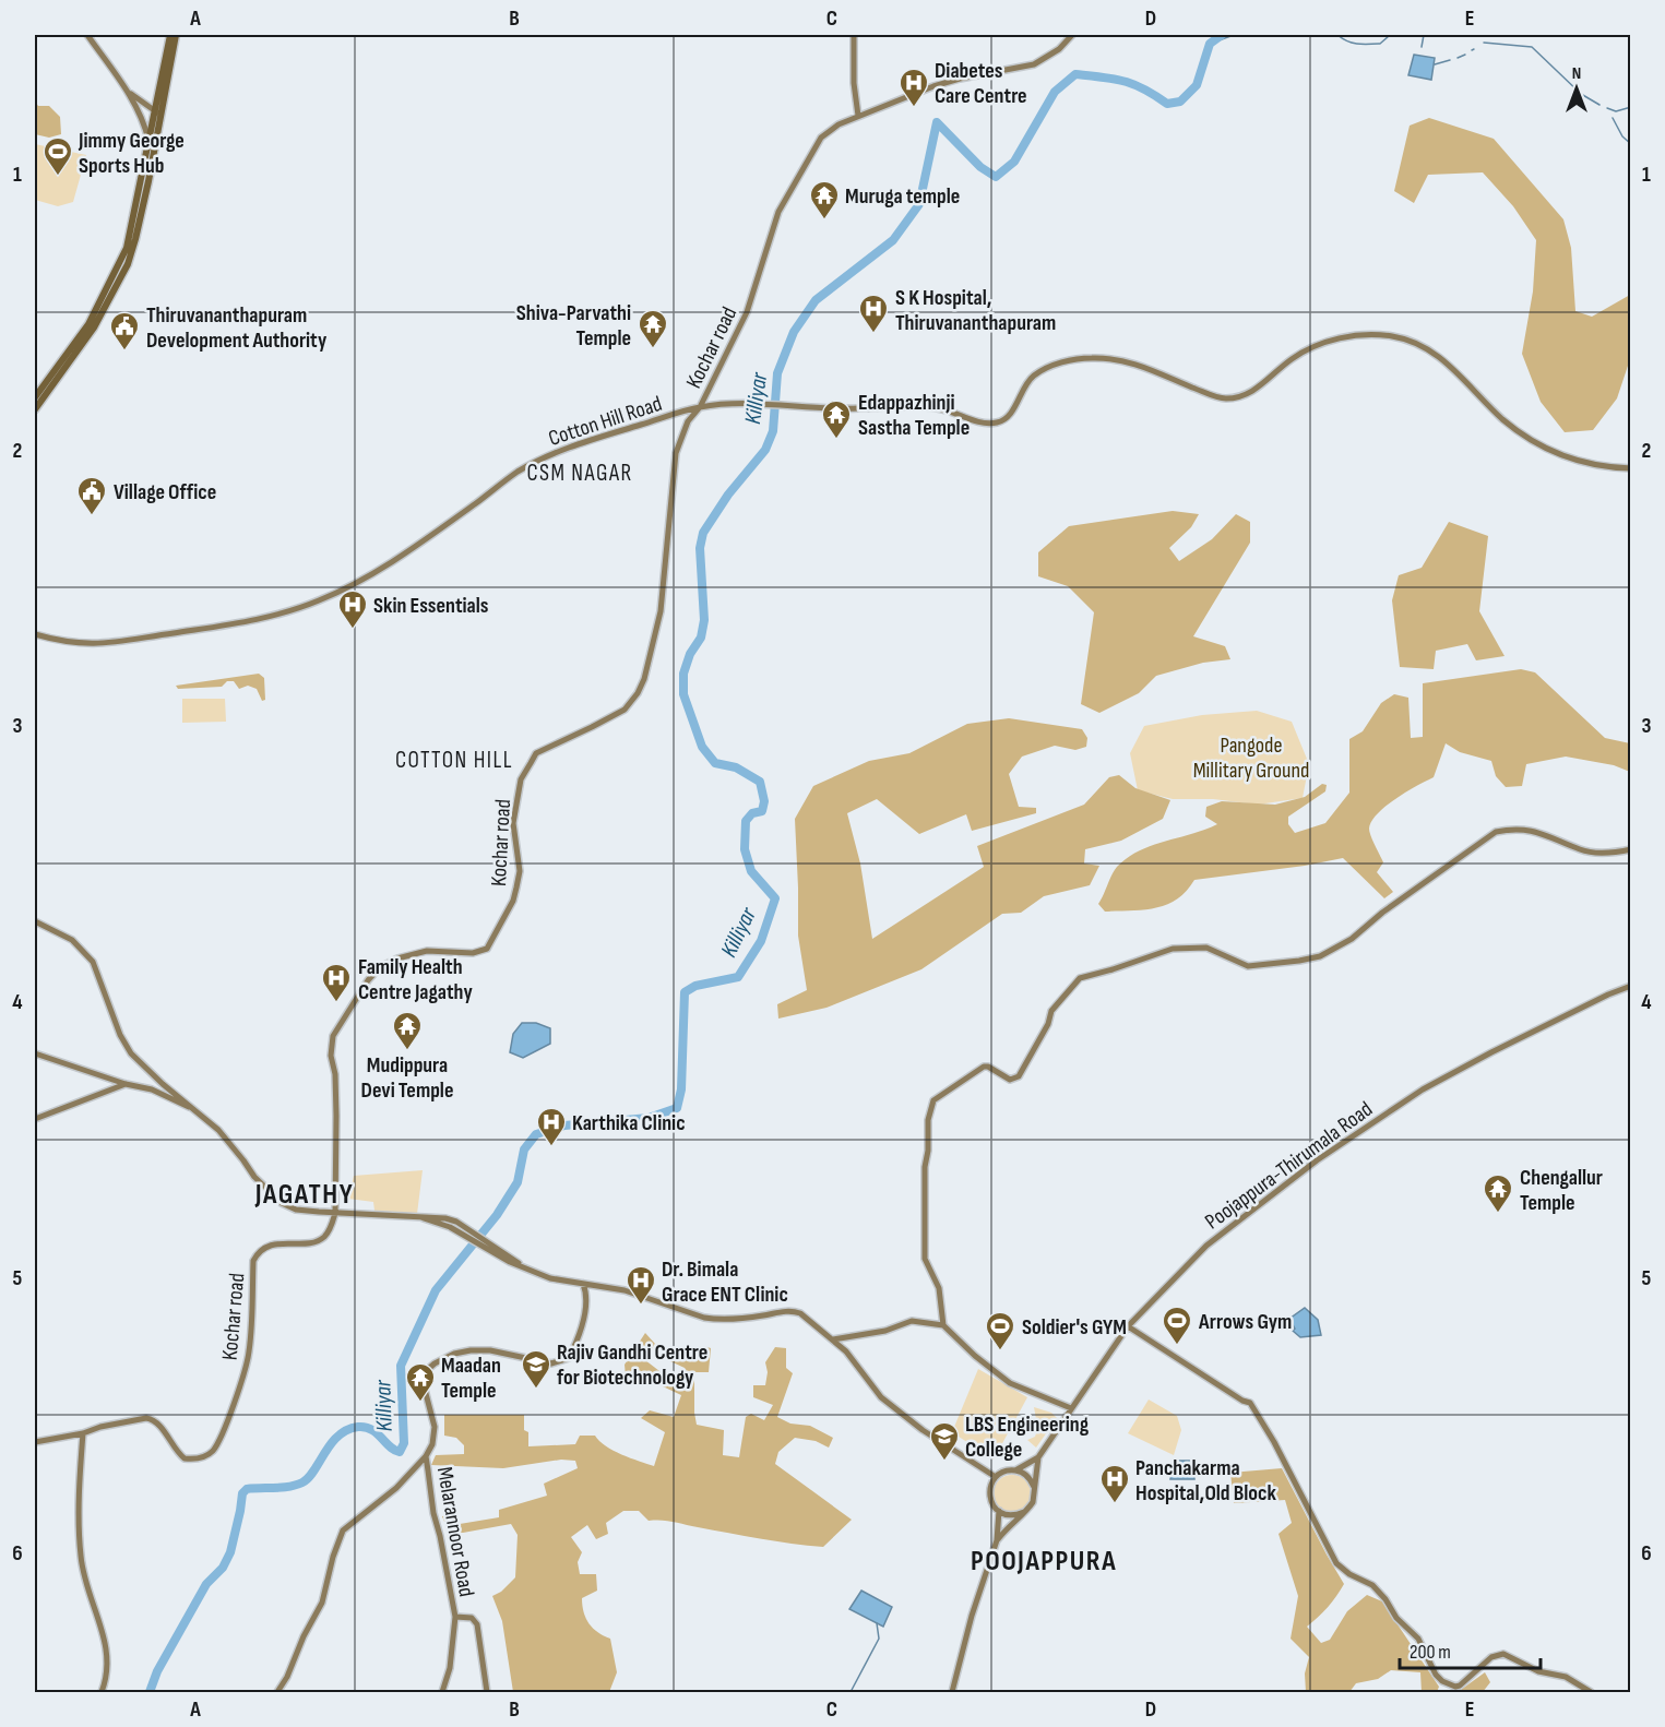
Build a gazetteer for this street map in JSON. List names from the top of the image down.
{
  "streets": {
    "street": [
      "Kochar road",
      "Cotton Hill Road",
      "Poojappura-Thirumala Road",
      "Melarannoor Road"
    ]
  },
  "crossings": [
    ["Kochar road", "Cotton Hill Road"]
  ],
  "districts": [
    "CSM NAGAR",
    "COTTON HILL",
    "JAGATHY",
    "POOJAPPURA"
  ],
  "water": ["Killiyar"],
  "parks": ["Pangode Millitary Ground"],
  "places": {
    "hospital": [
      "Diabetes Care Centre",
      "S K Hospital, Thiruvananthapuram",
      "Skin Essentials",
      "Family Health Centre Jagathy",
      "Karthika Clinic",
      "Dr. Bimala Grace ENT Clinic",
      "Panchakarma Hospital,Old Block"
    ],
    "sports": ["Jimmy George Sports Hub", "Arrows Gym", "Soldier's GYM"],
    "temple": [
      "Muruga temple",
      "Shiva-Parvathi Temple",
      "Edappazhinji Sastha Temple",
      "Mudippura Devi Temple",
      "Chengallur Temple",
      "Maadan Temple"
    ],
    "public building": ["Thiruvananthapuram Development Authority", "Village Office"],
    "school or university": ["Rajiv Gandhi Centre for Biotechnology", "LBS Engineering College"]
  },
  "scale_bar": "200 m",
  "north": "top",
  "grid": {
    "columns": [
      "A",
      "B",
      "C",
      "D",
      "E"
    ],
    "rows": [
      "1",
      "2",
      "3",
      "4",
      "5",
      "6"
    ]
  }
}
